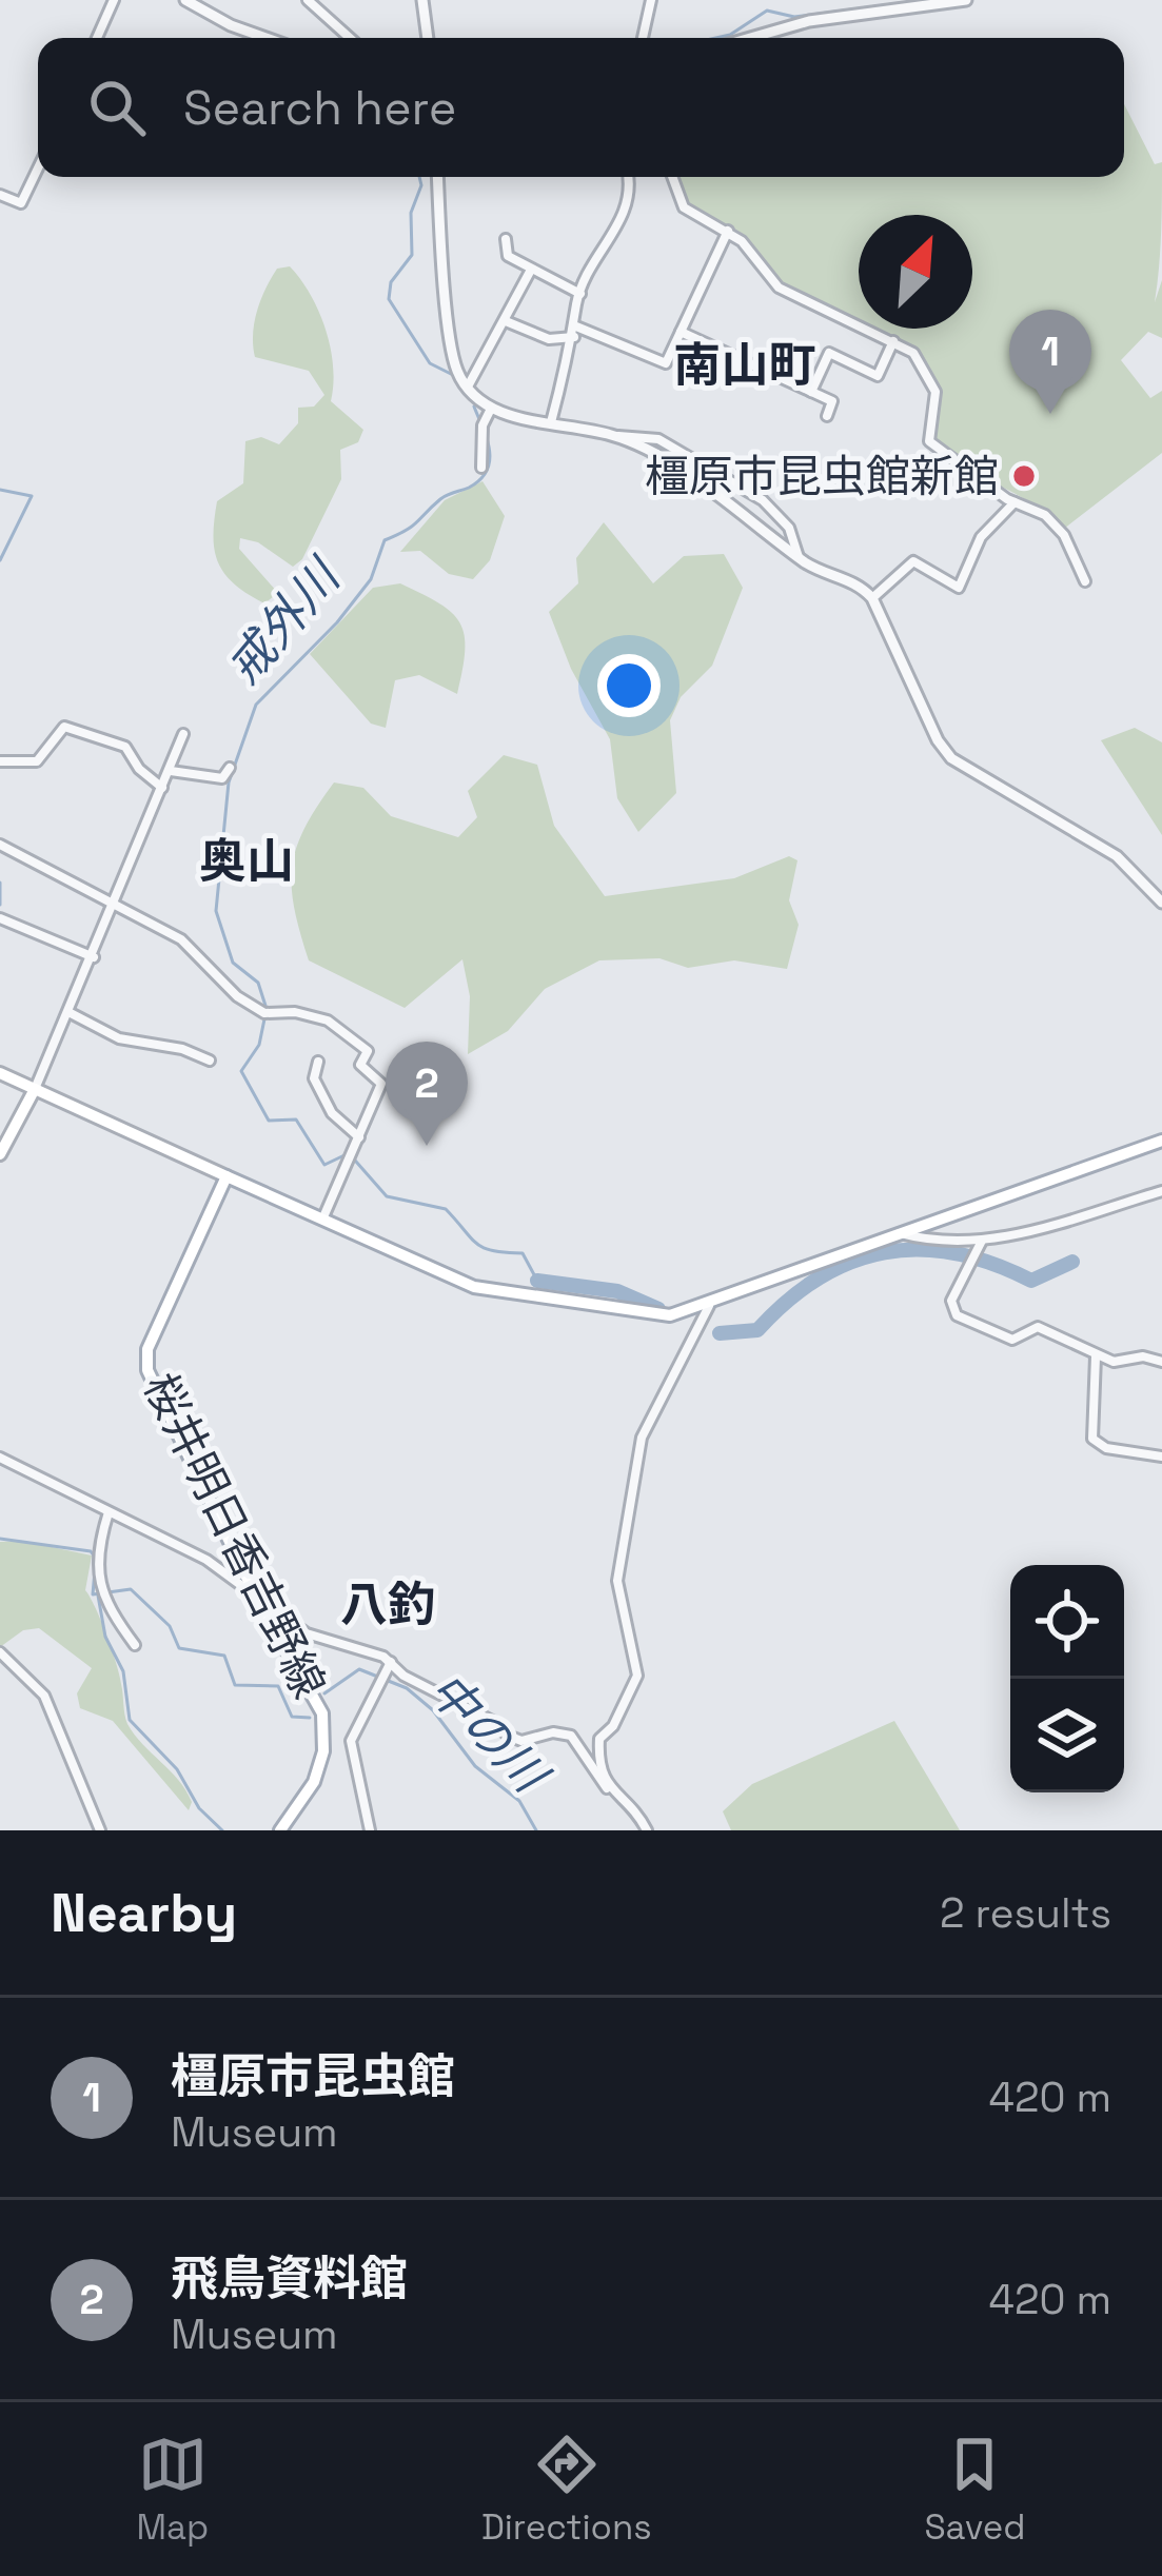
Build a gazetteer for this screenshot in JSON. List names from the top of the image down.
{
  "streets": {
    "main road": ["桜井明日香吉野線"]
  },
  "districts": ["南山町", "奥山", "八釣"],
  "water": ["戒外川", "中の川"],
  "places": ["橿原市昆虫館新館"],
  "north": "top right",
  "page": {
    "search": "Search here",
    "pins": ["1", "2"],
    "heading": ["Nearby", "2 results"],
    "list": [
      {
        "mark": "1",
        "name": "橿原市昆虫館",
        "note": "Museum",
        "value": "420 m"
      },
      {
        "mark": "2",
        "name": "飛鳥資料館",
        "note": "Museum",
        "value": "420 m"
      }
    ],
    "nav": ["Map", "Directions", "Saved"]
  }
}
